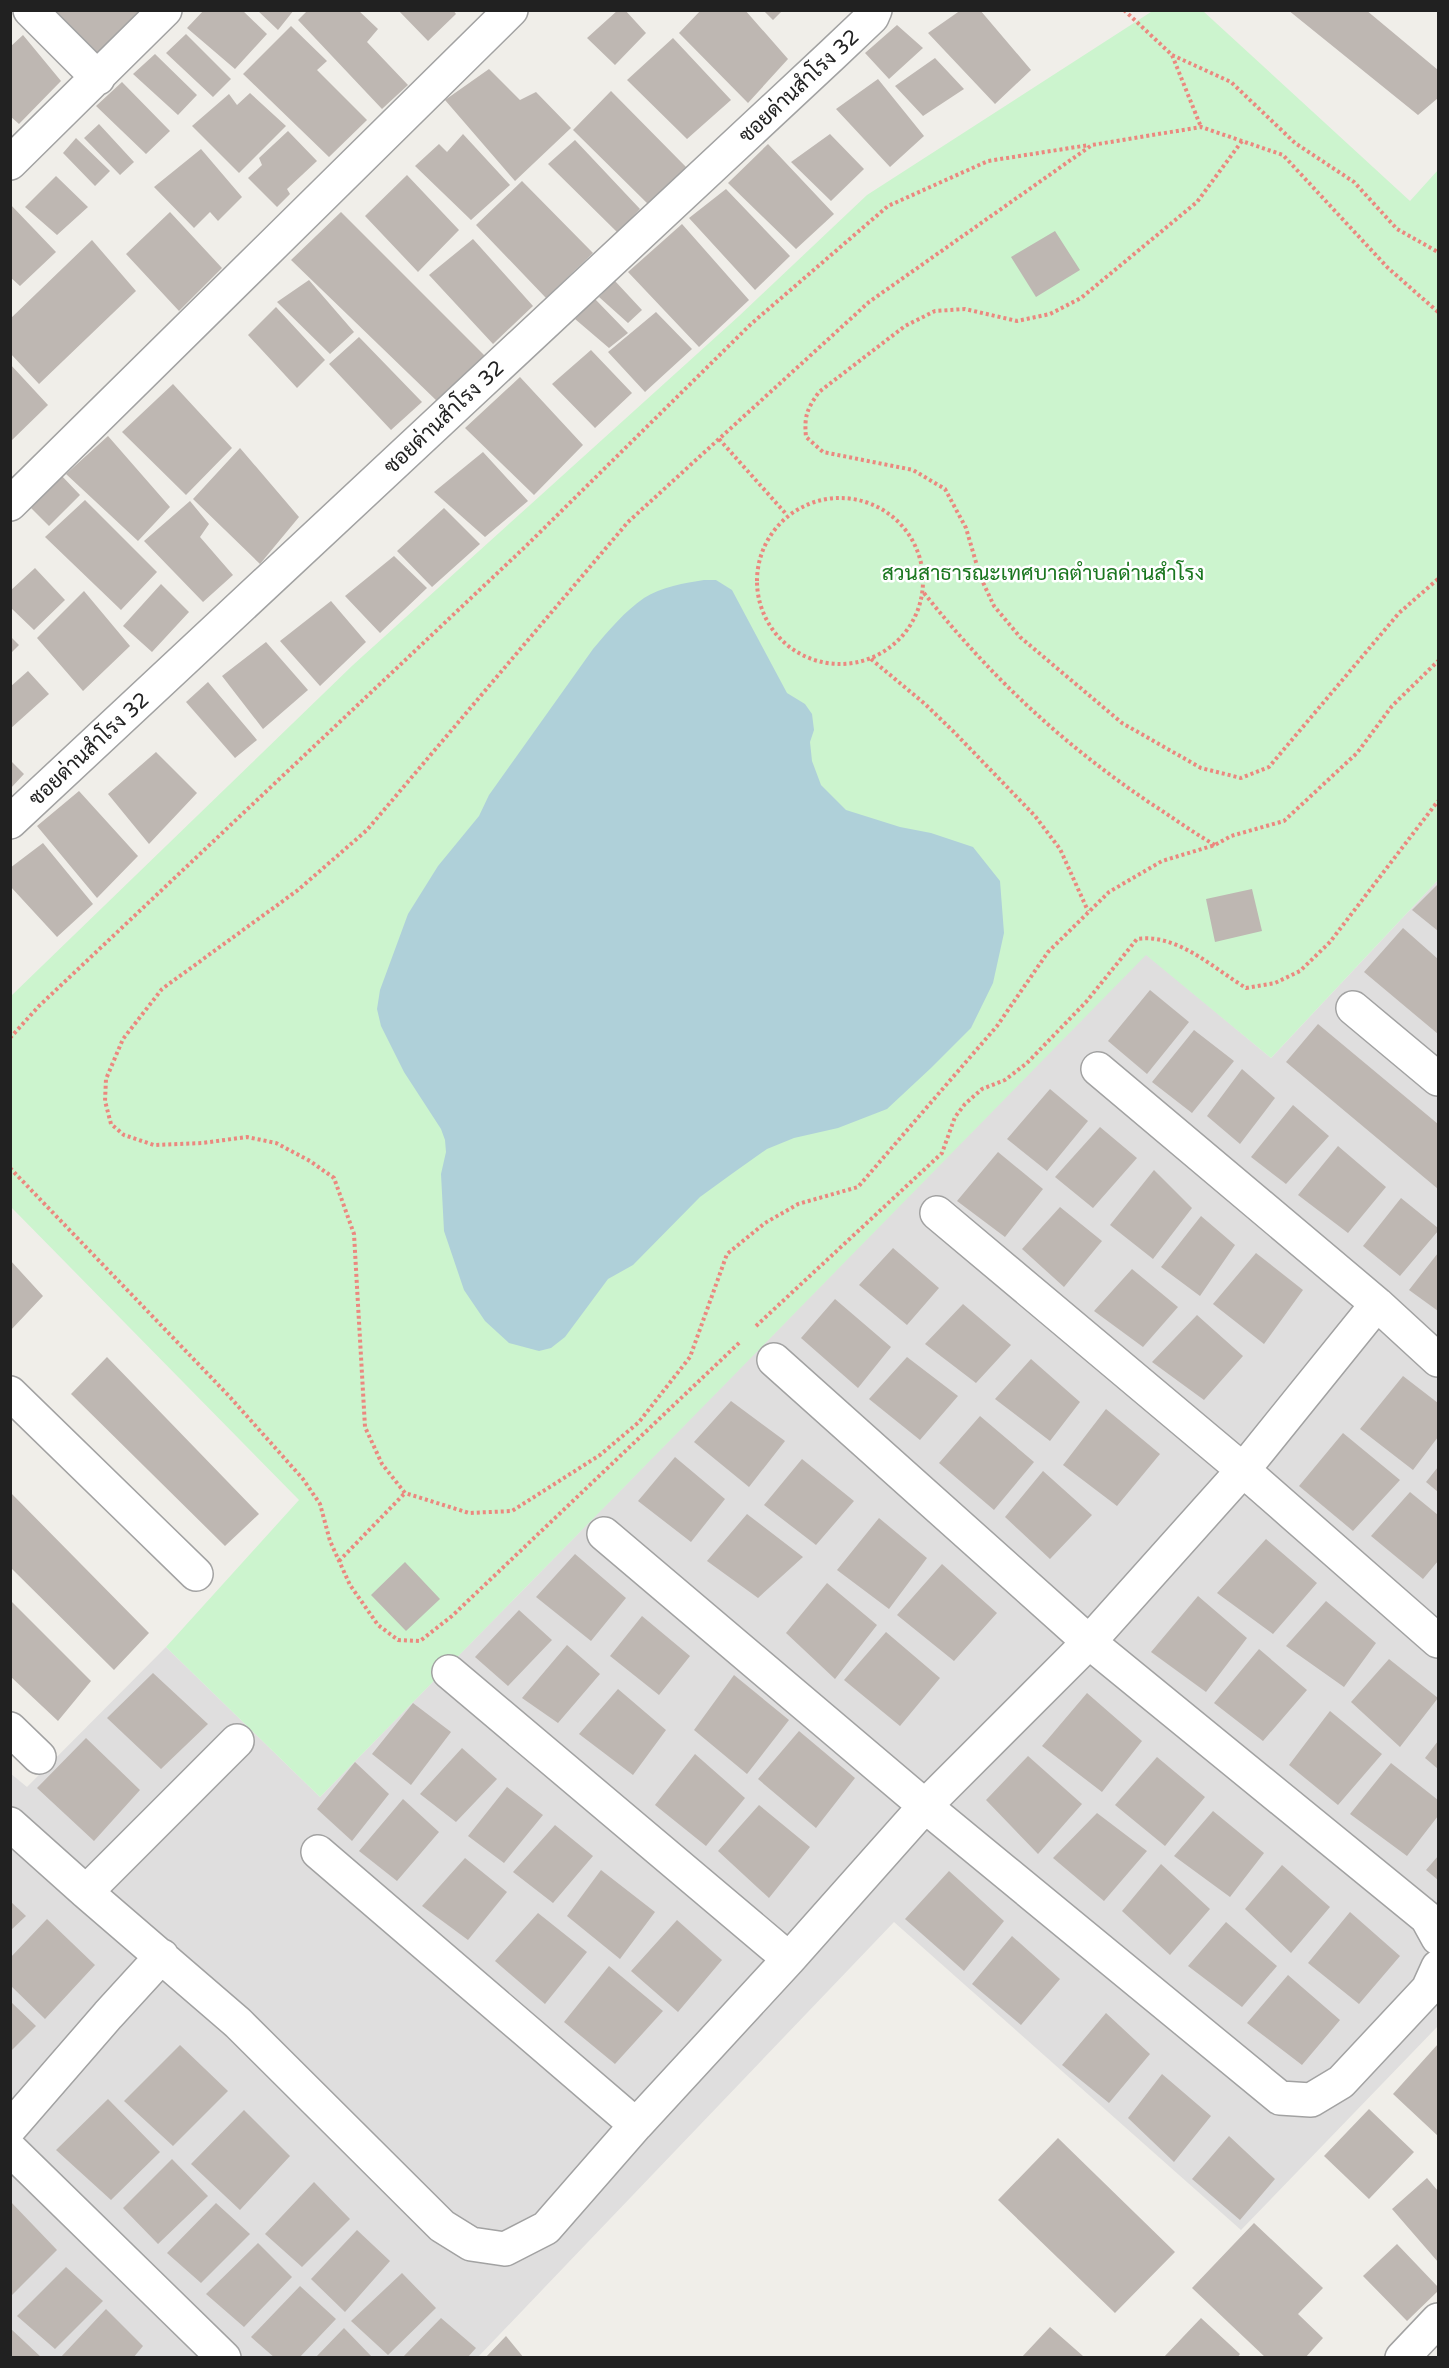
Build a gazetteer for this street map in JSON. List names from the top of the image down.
{
  "streets": {
    "street": ["ซอยด่านสำโรง 32"]
  },
  "parks": ["สวนสาธารณะเทศบาลตำบลด่านสำโรง"]
}
